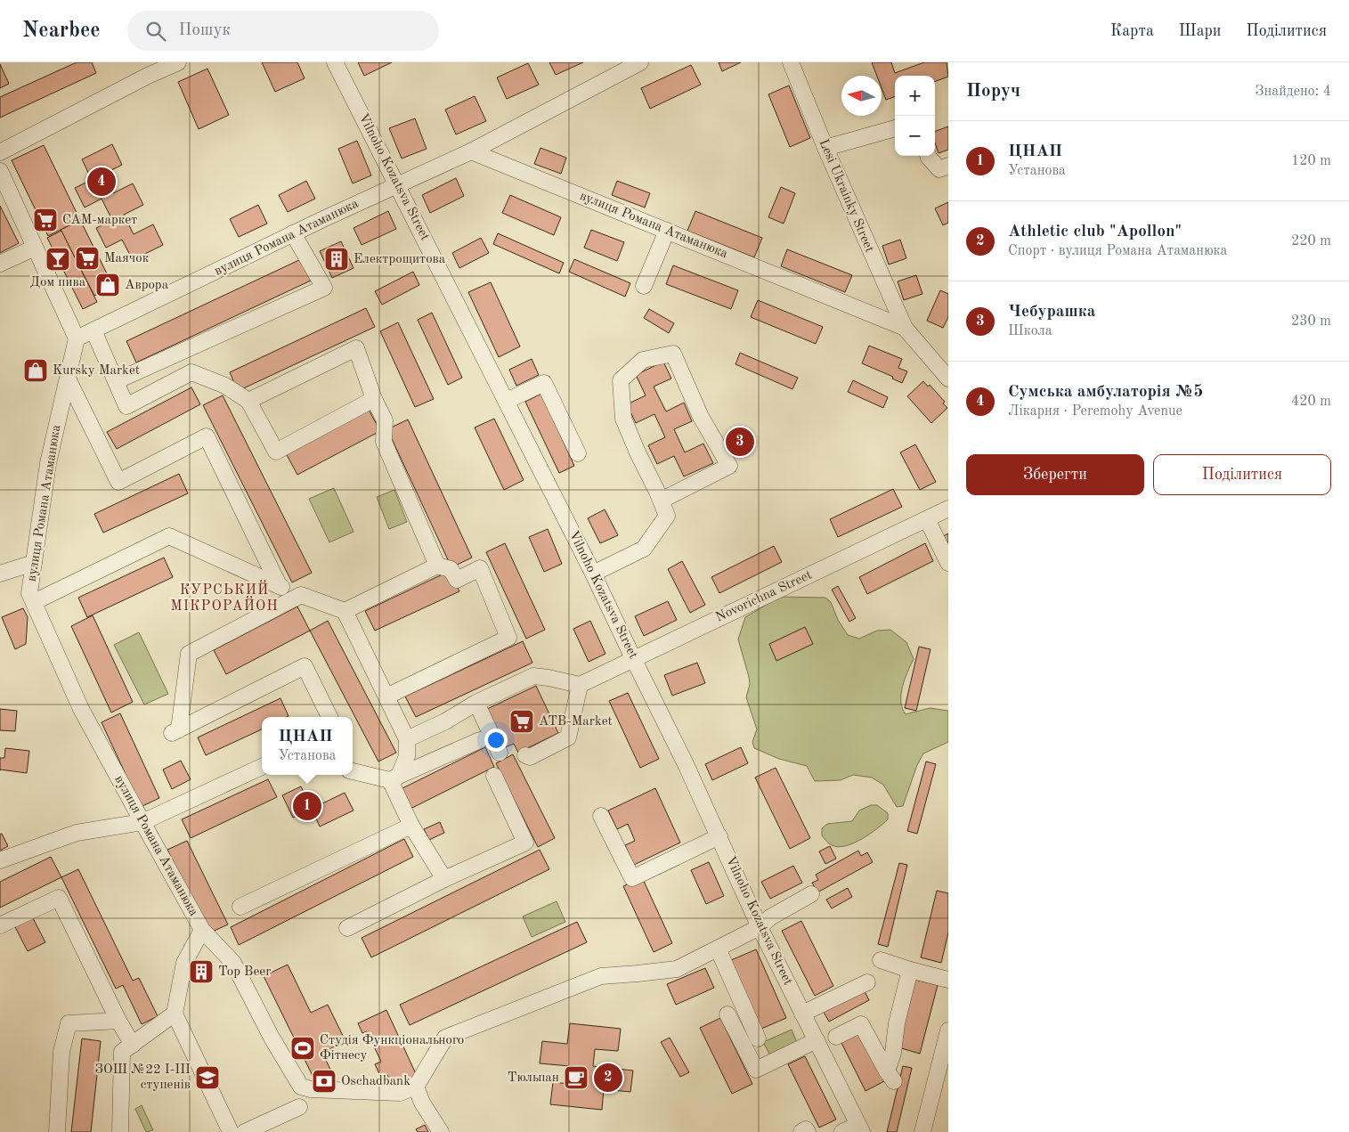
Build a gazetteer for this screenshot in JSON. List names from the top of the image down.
{
  "streets": {
    "street": [
      "Vilnoho Kozatsva Street",
      "Lesi Ukrainky Street",
      "вулиця Романа Атаманюка",
      "Novorichna Street"
    ]
  },
  "crossings": [
    ["Vilnoho Kozatsva Street", "вулиця Романа Атаманюка"],
    ["Vilnoho Kozatsva Street", "Novorichna Street"],
    ["Lesi Ukrainky Street", "вулиця Романа Атаманюка"]
  ],
  "districts": ["КУРСЬКИЙ МІКРОРАЙОН"],
  "places": {
    "supermarket": ["САМ-маркет", "Маячок", "ATB-Market"],
    "bar": ["Дом пива"],
    "building": ["Електрощитова", "Top Beer"],
    "shop": ["Аврора", "Kursky Market"],
    "sports": ["Студія Функціонального Фітнесу"],
    "school or university": ["ЗОШ №22 І-ІІІ ступенів"],
    "cafe": ["Тюльпан"],
    "bank": ["Oschadbank"]
  },
  "north": "left",
  "page": {
    "header": "Nearbee",
    "search": "Пошук",
    "nav": ["Карта", "Шари", "Поділитися"],
    "heading": ["Поруч", "Знайдено: 4"],
    "map_buttons": ["+", "−"],
    "list": [
      {
        "mark": "1",
        "name": "ЦНАП",
        "note": "Установа",
        "value": "120 m"
      },
      {
        "mark": "2",
        "name": "Athletic club \"Apollon\"",
        "note": "Спорт · вулиця Романа Атаманюка",
        "value": "220 m"
      },
      {
        "mark": "3",
        "name": "Чебурашка",
        "note": "Школа",
        "value": "230 m"
      },
      {
        "mark": "4",
        "name": "Сумська амбулаторія №5",
        "note": "Лікарня · Peremohy Avenue",
        "value": "420 m"
      }
    ],
    "pins": [
      "4",
      "3",
      "1",
      "2"
    ],
    "buttons": ["Зберегти", "Поділитися"],
    "popup": ["ЦНАП", "Установа"]
  }
}
